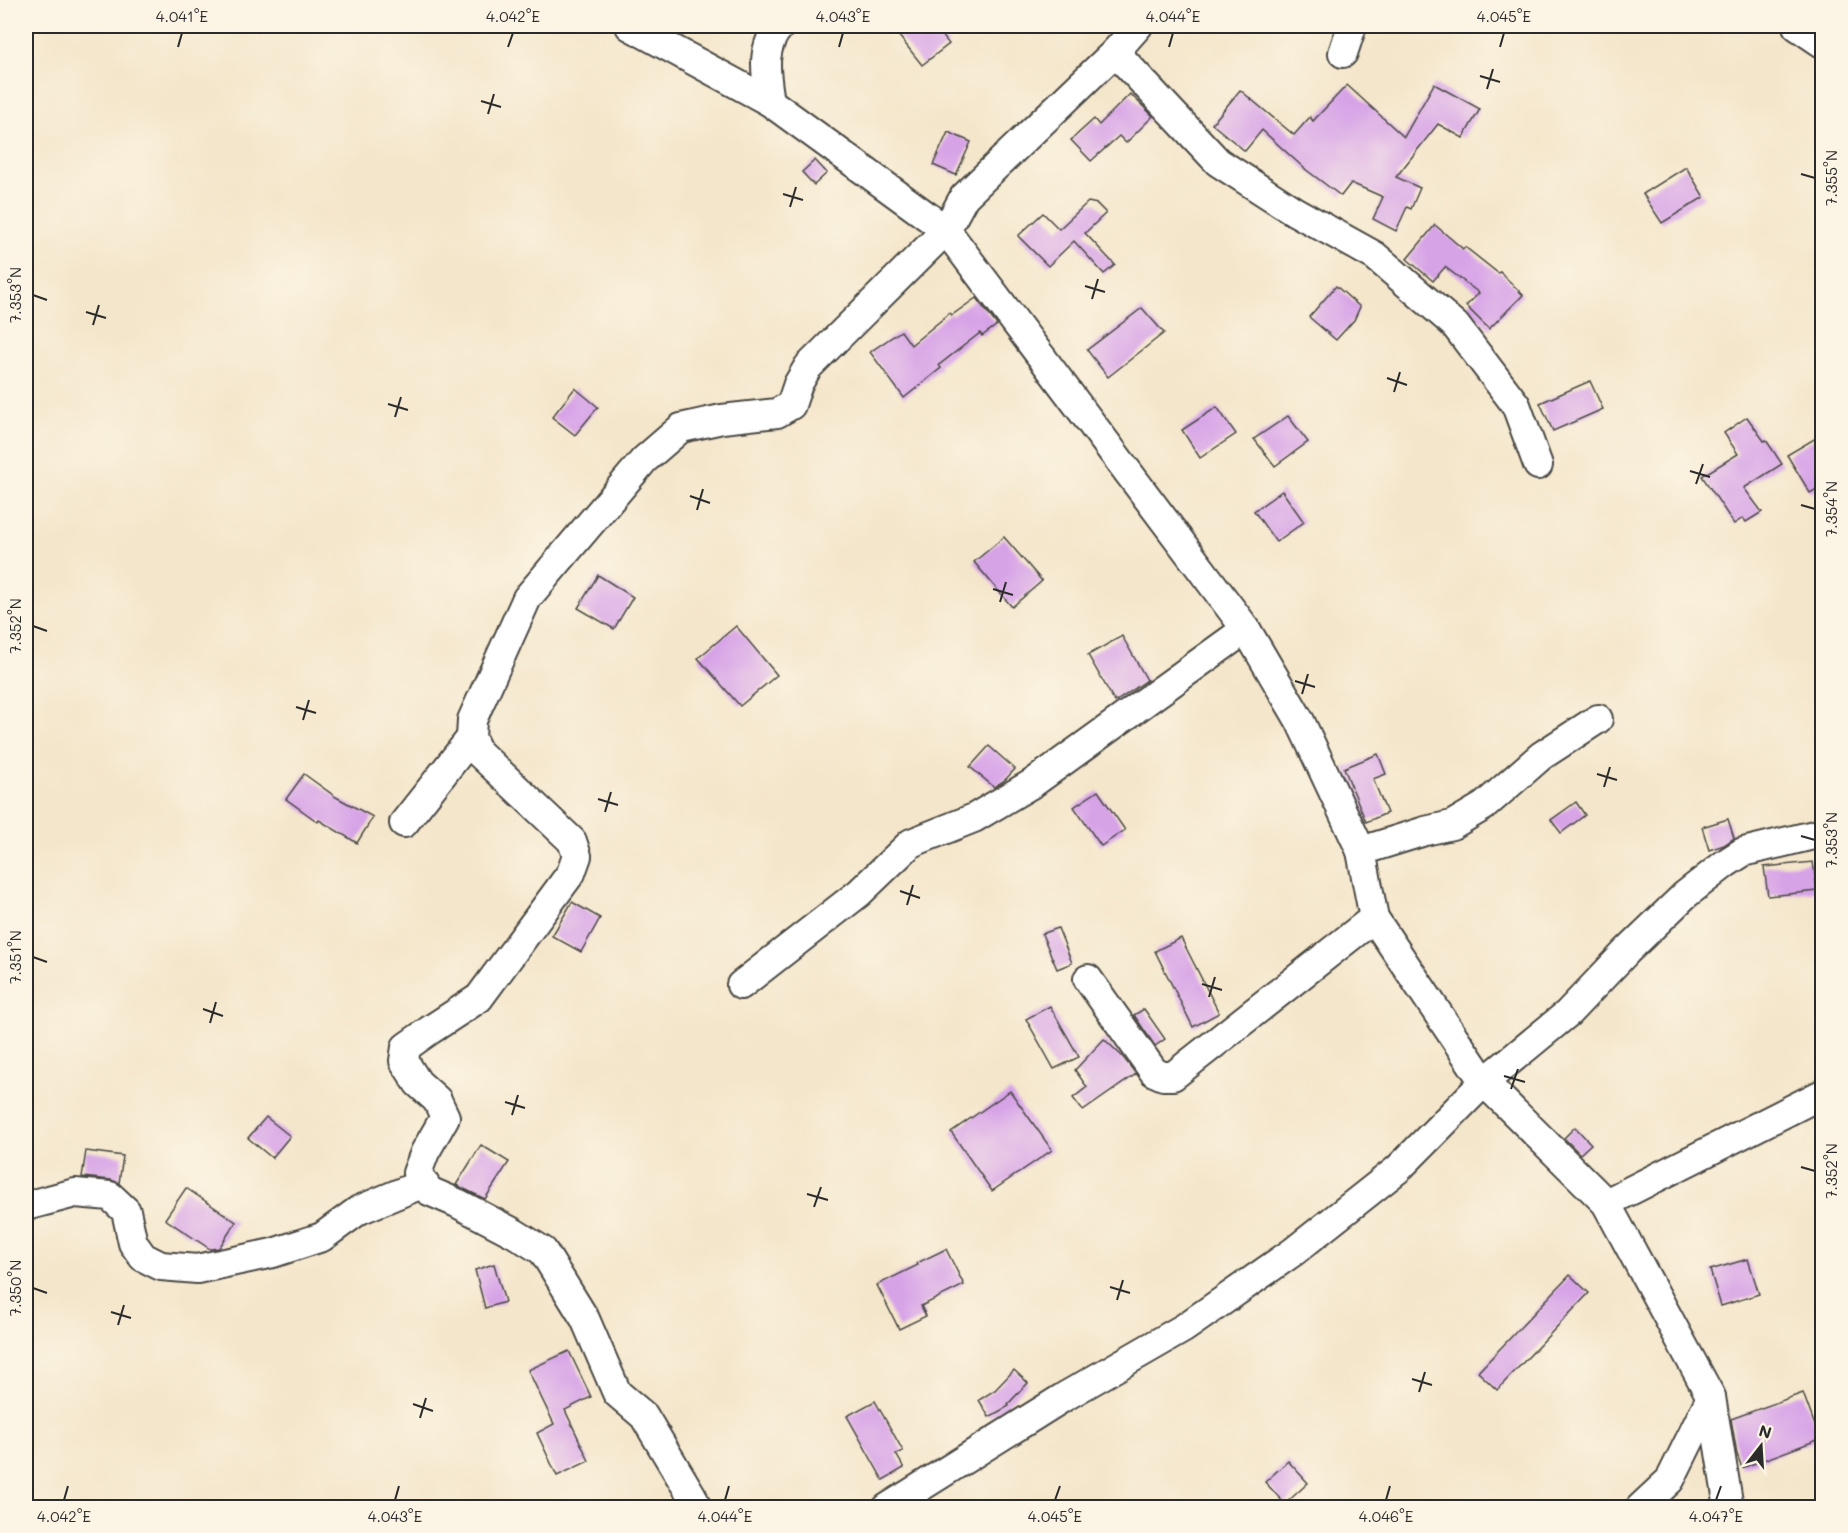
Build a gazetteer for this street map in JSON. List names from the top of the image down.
{
  "north": "top",
  "coordinates": [
    "4.041°E",
    "4.042°E",
    "4.043°E",
    "4.044°E",
    "4.045°E",
    "7.355°N",
    "7.353°N",
    "7.354°N",
    "7.352°N",
    "7.351°N",
    "7.350°N",
    "4.046°E",
    "4.047°E"
  ]
}
